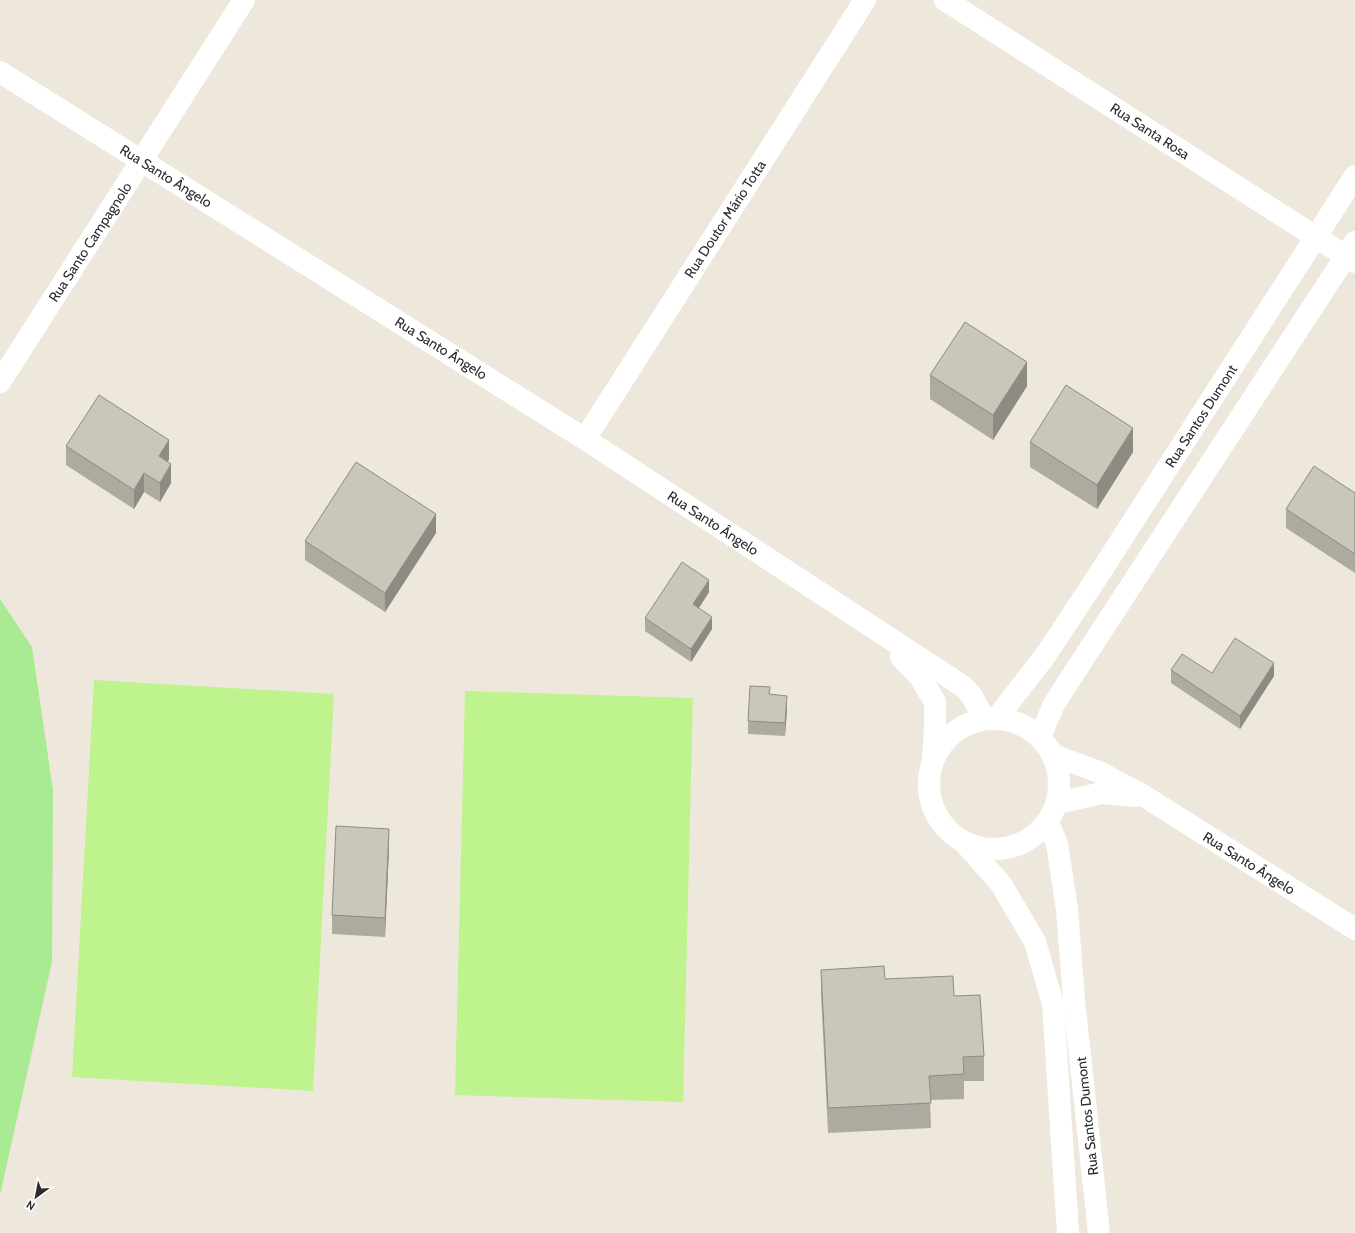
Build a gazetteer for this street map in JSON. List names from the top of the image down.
{
  "streets": {
    "street": [
      "Rua Santa Rosa",
      "Rua Santo Ângelo",
      "Rua Doutor Mário Totta",
      "Rua Santo Campagnolo",
      "Rua Santos Dumont"
    ]
  },
  "crossings": [
    ["Rua Santa Rosa", "Rua Santos Dumont"],
    ["Rua Santo Ângelo", "Rua Doutor Mário Totta"],
    ["Rua Santo Ângelo", "Rua Santo Campagnolo"],
    ["Rua Santo Ângelo", "Rua Santos Dumont"]
  ],
  "north": "bottom left"
}
